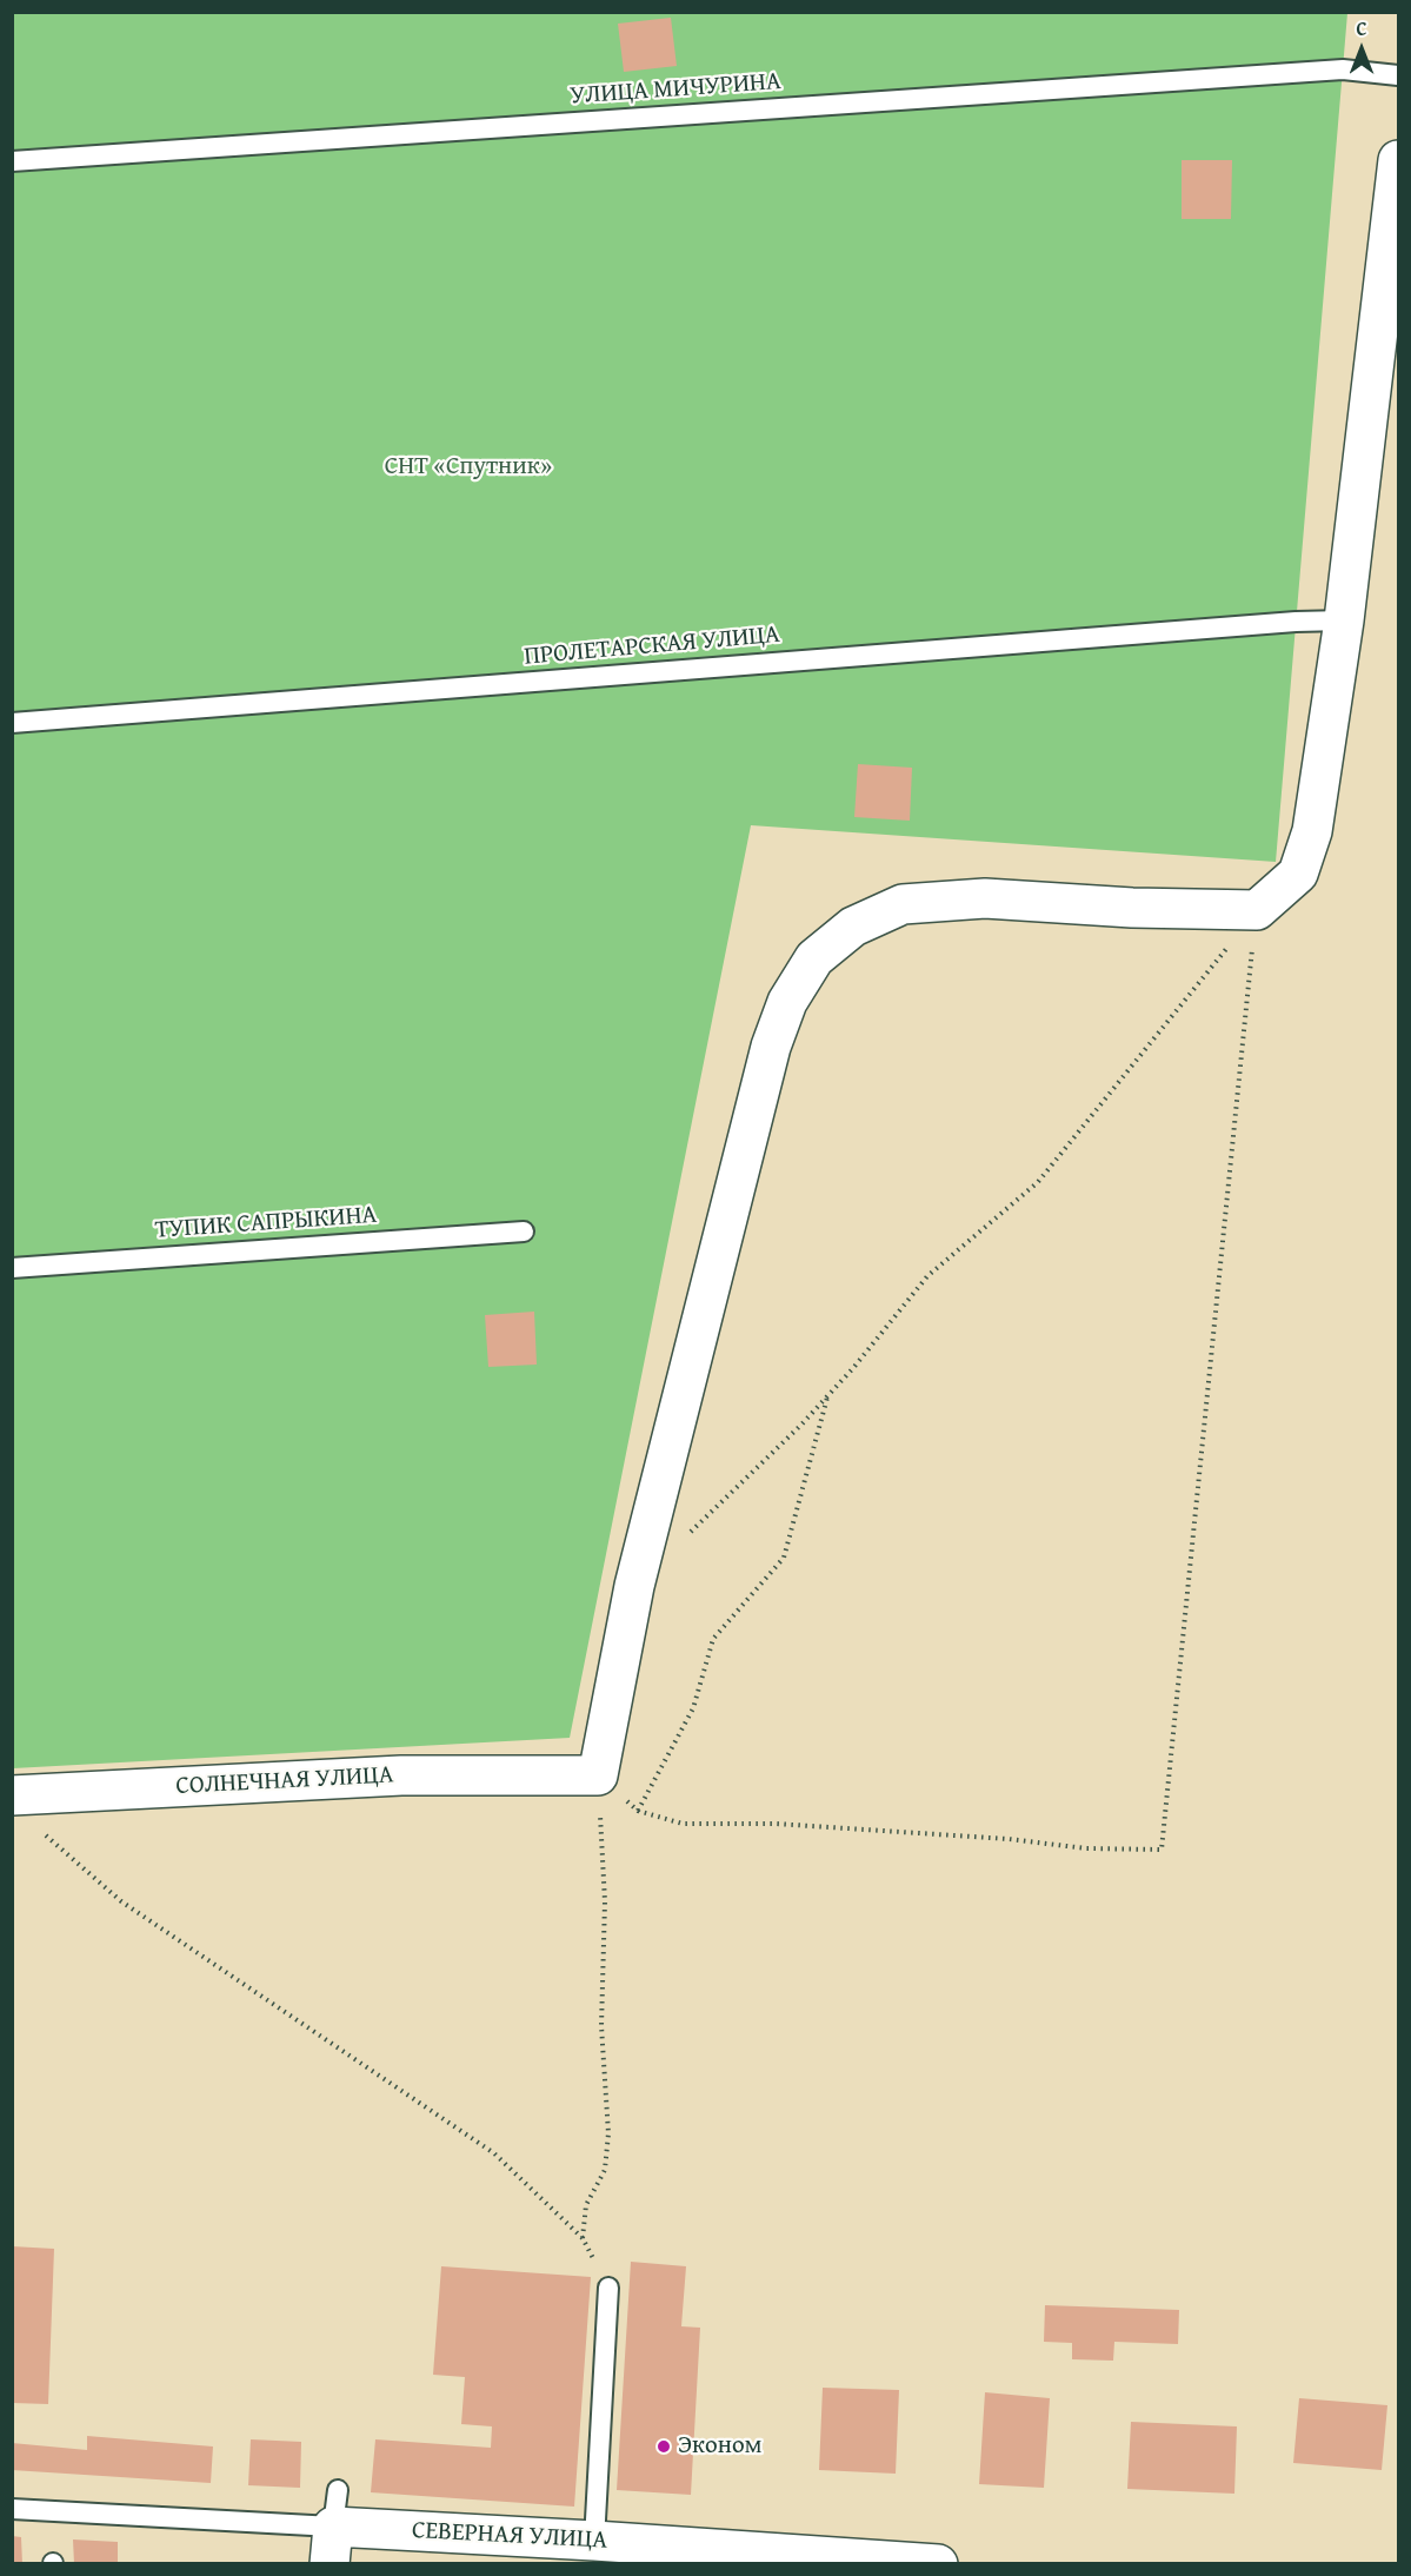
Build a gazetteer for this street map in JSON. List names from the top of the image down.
{
  "streets": {
    "street": ["СОЛНЕЧНАЯ УЛИЦА", "СЕВЕРНАЯ УЛИЦА"],
    "lane": ["УЛИЦА МИЧУРИНА", "ПРОЛЕТАРСКАЯ УЛИЦА", "ТУПИК САПРЫКИНА"]
  },
  "parks": ["СНТ «Спутник»"],
  "places": ["Эконом"],
  "north": "top"
}
